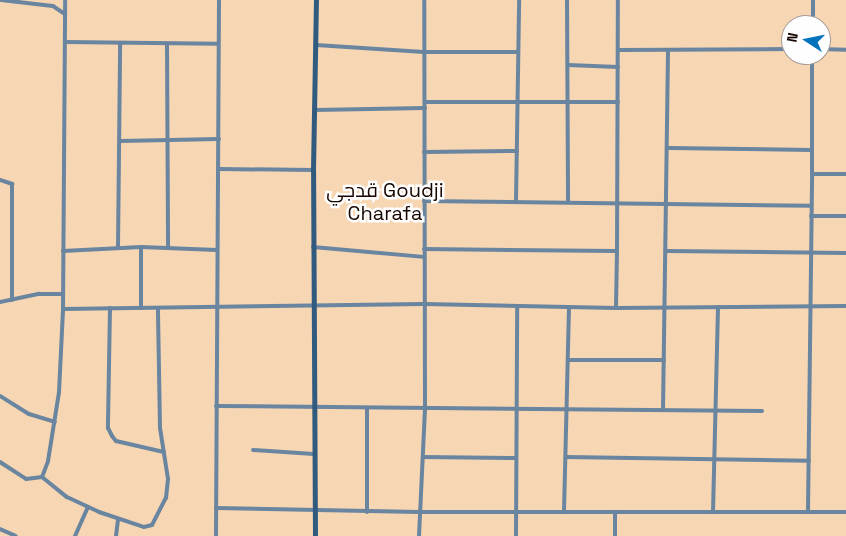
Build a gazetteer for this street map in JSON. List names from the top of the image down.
{
  "districts": ["قدجي Goudji Charafa"],
  "north": "left"
}
